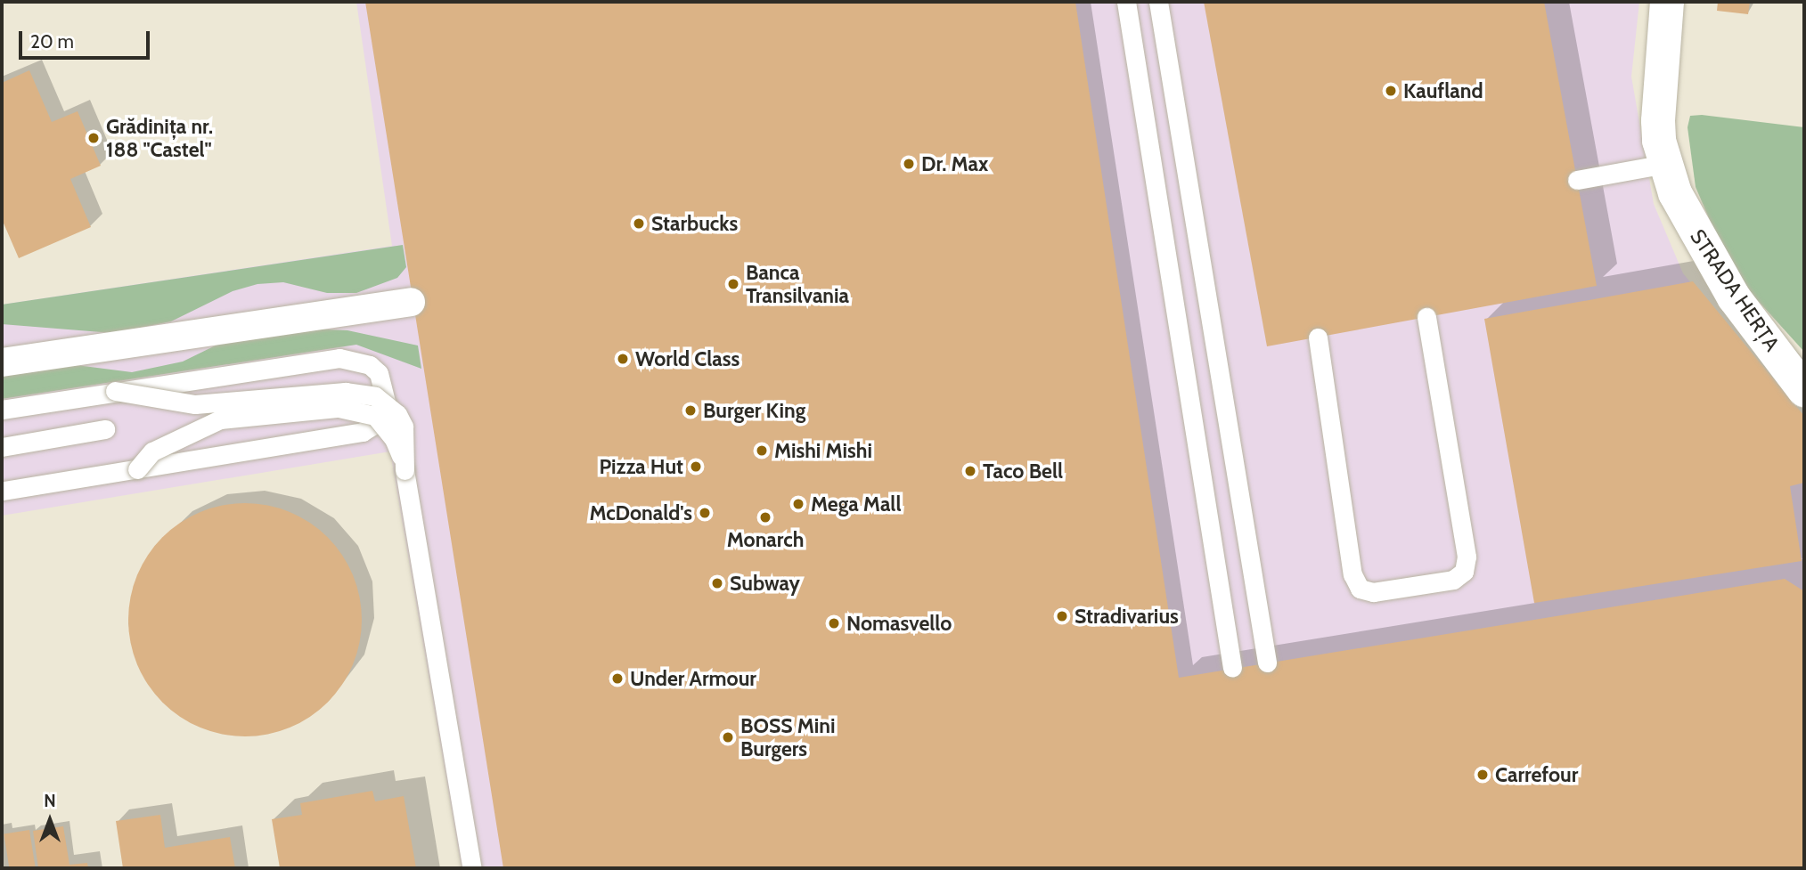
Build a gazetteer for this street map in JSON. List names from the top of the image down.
{
  "streets": {
    "street": ["STRADA HERȚA"]
  },
  "places": [
    "Kaufland",
    "Grădinița nr. 188 \"Castel\"",
    "Dr. Max",
    "Starbucks",
    "Banca Transilvania",
    "World Class",
    "Burger King",
    "Mishi Mishi",
    "Pizza Hut",
    "Taco Bell",
    "Mega Mall",
    "McDonald's",
    "Monarch",
    "Subway",
    "Stradivarius",
    "Nomasvello",
    "Under Armour",
    "BOSS Mini Burgers",
    "Carrefour"
  ],
  "scale_bar": "20 m",
  "north": "top"
}
